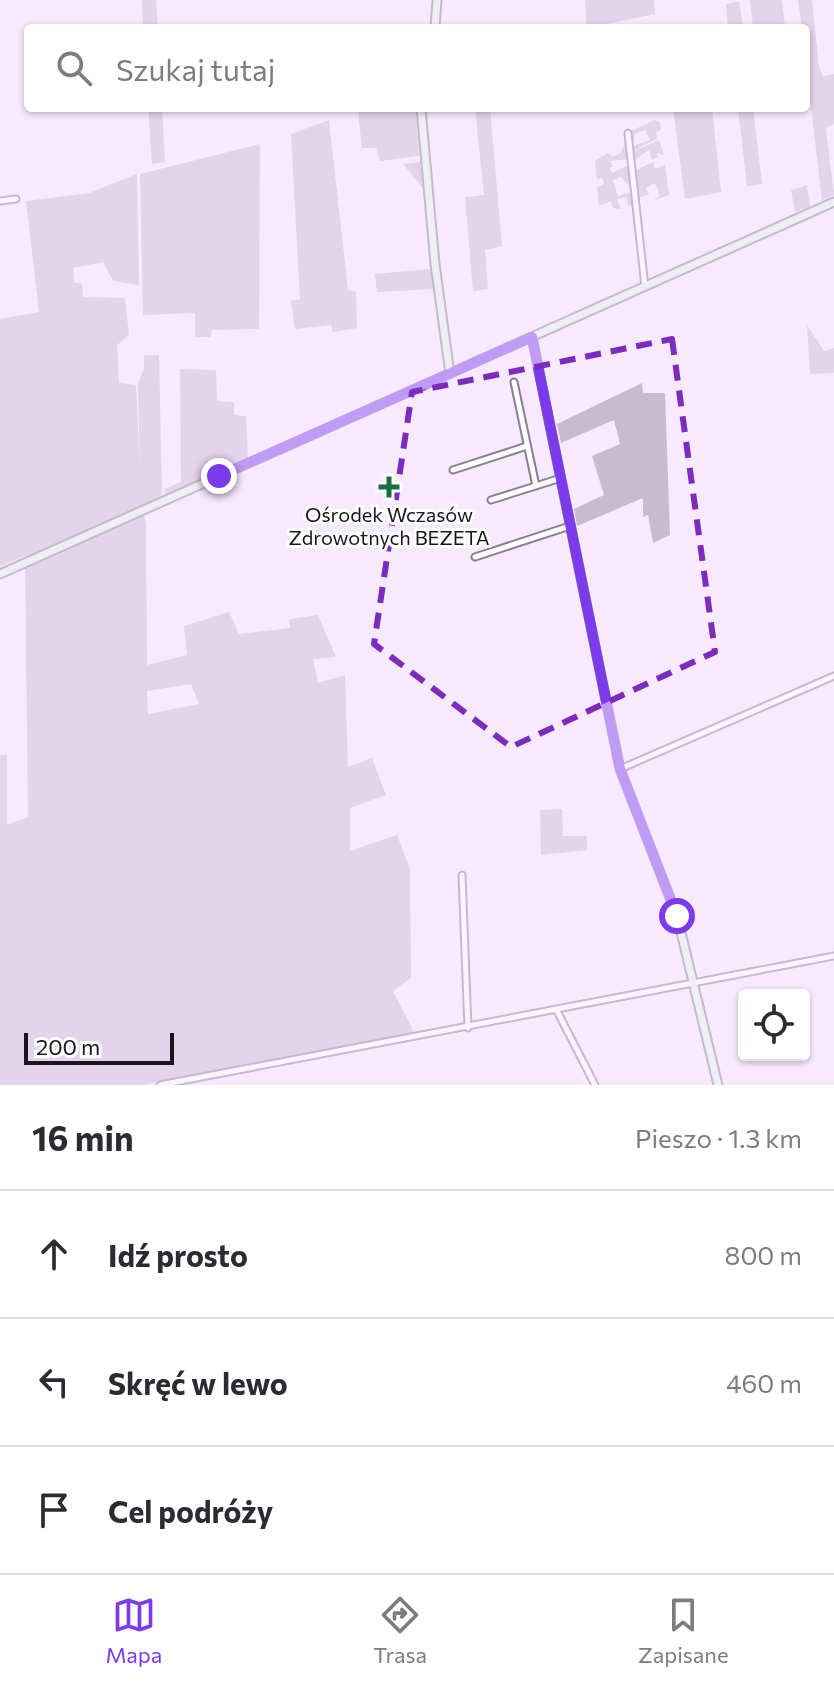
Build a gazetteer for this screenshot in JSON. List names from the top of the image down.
{
  "places": {
    "health": ["Ośrodek Wczasów Zdrowotnych BEZETA"]
  },
  "scale_bar": "200 m",
  "page": {
    "search": "Szukaj tutaj",
    "scale": "200 m",
    "heading": ["16 min", "Pieszo · 1.3 km"],
    "list": [
      ["Idź prosto", "800 m"],
      ["Skręć w lewo", "460 m"],
      "Cel podróży"
    ],
    "nav": ["Mapa", "Trasa", "Zapisane"]
  }
}
